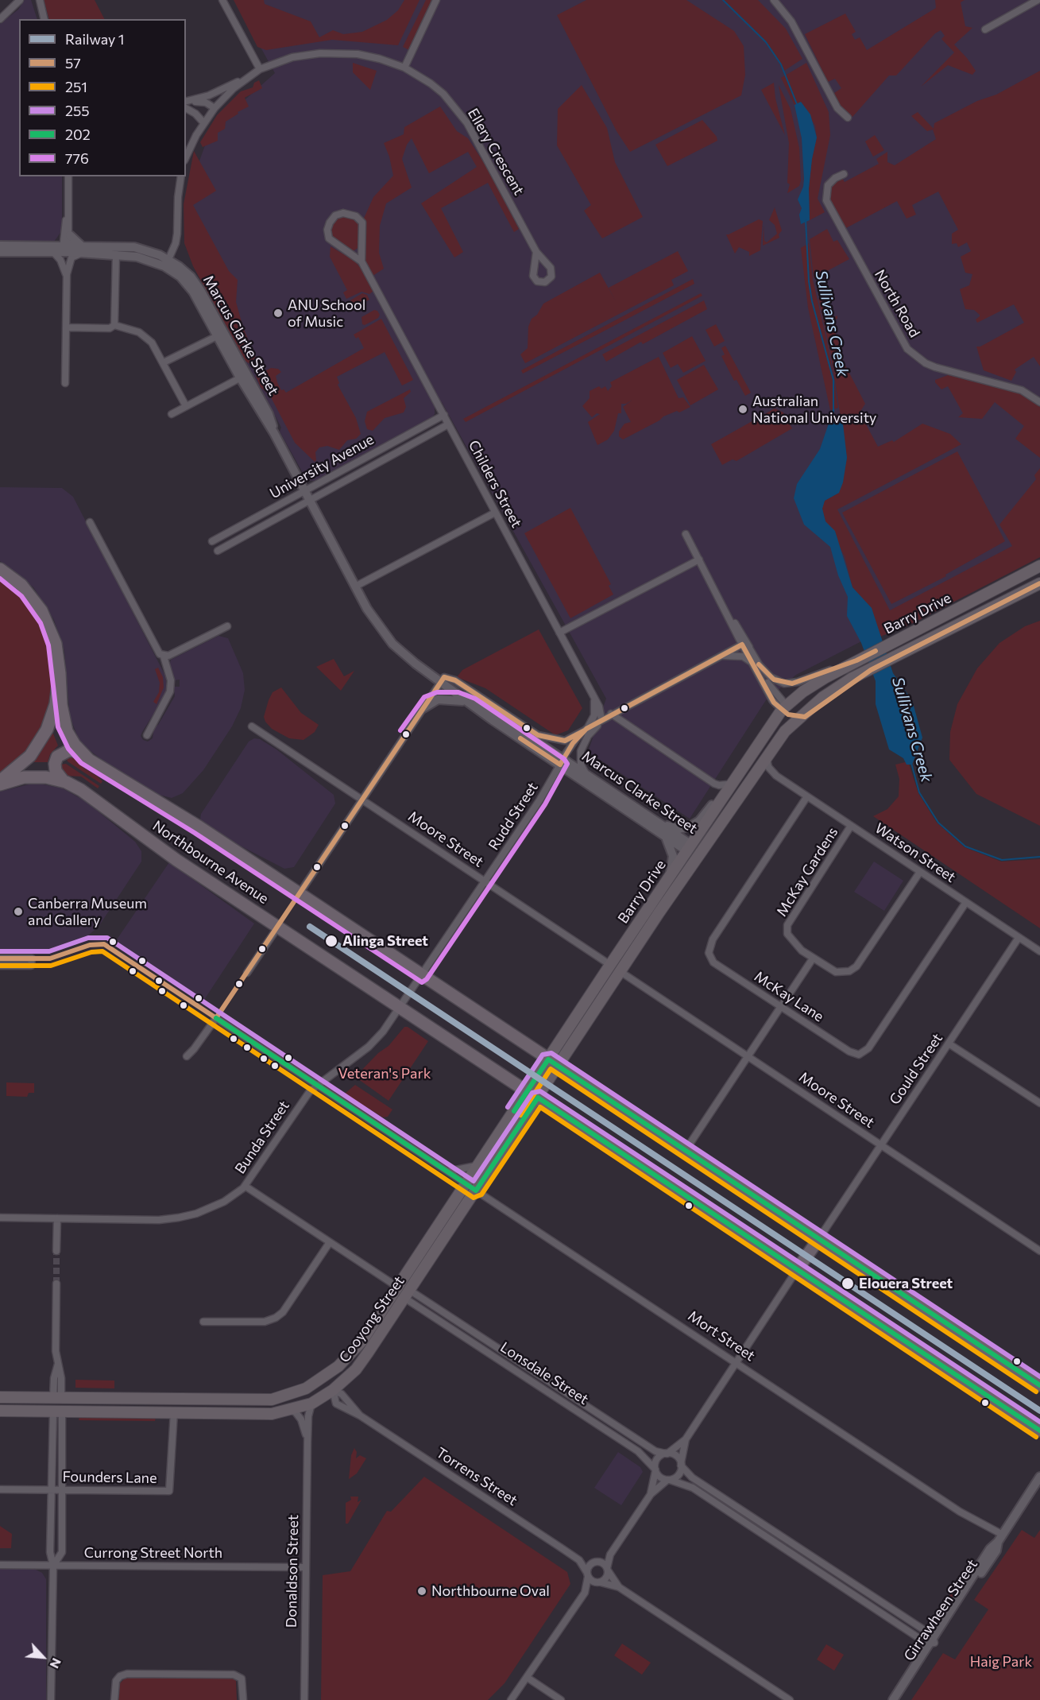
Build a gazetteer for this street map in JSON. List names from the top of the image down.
{
  "streets": {
    "highway": ["Northbourne Avenue"],
    "main road": [
      "Marcus Clarke Street",
      "Barry Drive",
      "Cooyong Street",
      "Mort Street",
      "Lonsdale Street"
    ],
    "street": [
      "Ellery Crescent",
      "North Road",
      "University Avenue",
      "Childers Street",
      "Rudd Street",
      "Moore Street",
      "Watson Street",
      "McKay Gardens",
      "McKay Lane",
      "Gould Street",
      "Bunda Street",
      "Torrens Street",
      "Founders Lane",
      "Currong Street North",
      "Donaldson Street",
      "Girrawheen Street"
    ]
  },
  "crossings": [
    ["Marcus Clarke Street", "University Avenue"],
    ["Marcus Clarke Street", "Barry Drive"],
    ["Marcus Clarke Street", "Rudd Street"],
    ["University Avenue", "Childers Street"],
    ["Barry Drive", "Moore Street"],
    ["Barry Drive", "Northbourne Avenue"],
    ["Barry Drive", "Cooyong Street"],
    ["Rudd Street", "Moore Street"],
    ["Rudd Street", "Northbourne Avenue"],
    ["Rudd Street", "Bunda Street"],
    ["Moore Street", "Gould Street"],
    ["Watson Street", "McKay Gardens"],
    ["Watson Street", "McKay Lane"],
    ["Watson Street", "Gould Street"],
    ["Northbourne Avenue", "Gould Street"],
    ["Northbourne Avenue", "Bunda Street"],
    ["Northbourne Avenue", "Cooyong Street"],
    ["Bunda Street", "Mort Street"],
    ["Cooyong Street", "Mort Street"],
    ["Cooyong Street", "Lonsdale Street"],
    ["Cooyong Street", "Torrens Street"],
    ["Cooyong Street", "Founders Lane"],
    ["Cooyong Street", "Donaldson Street"],
    ["Mort Street", "Girrawheen Street"],
    ["Currong Street North", "Donaldson Street"]
  ],
  "water": ["Sullivans Creek"],
  "parks": ["Veteran's Park", "Haig Park"],
  "places": [
    "ANU School of Music",
    "Australian National University",
    "Canberra Museum and Gallery",
    "Alinga Street",
    "Elouera Street",
    "Northbourne Oval"
  ],
  "lines": [
    "transit line 776",
    "transit line 57",
    "rail line 1",
    "transit line 255",
    "transit line 251",
    "transit line 202"
  ],
  "legend": [
    "Railway 1",
    "57",
    "251",
    "255",
    "202",
    "776"
  ],
  "north": "bottom right"
}
